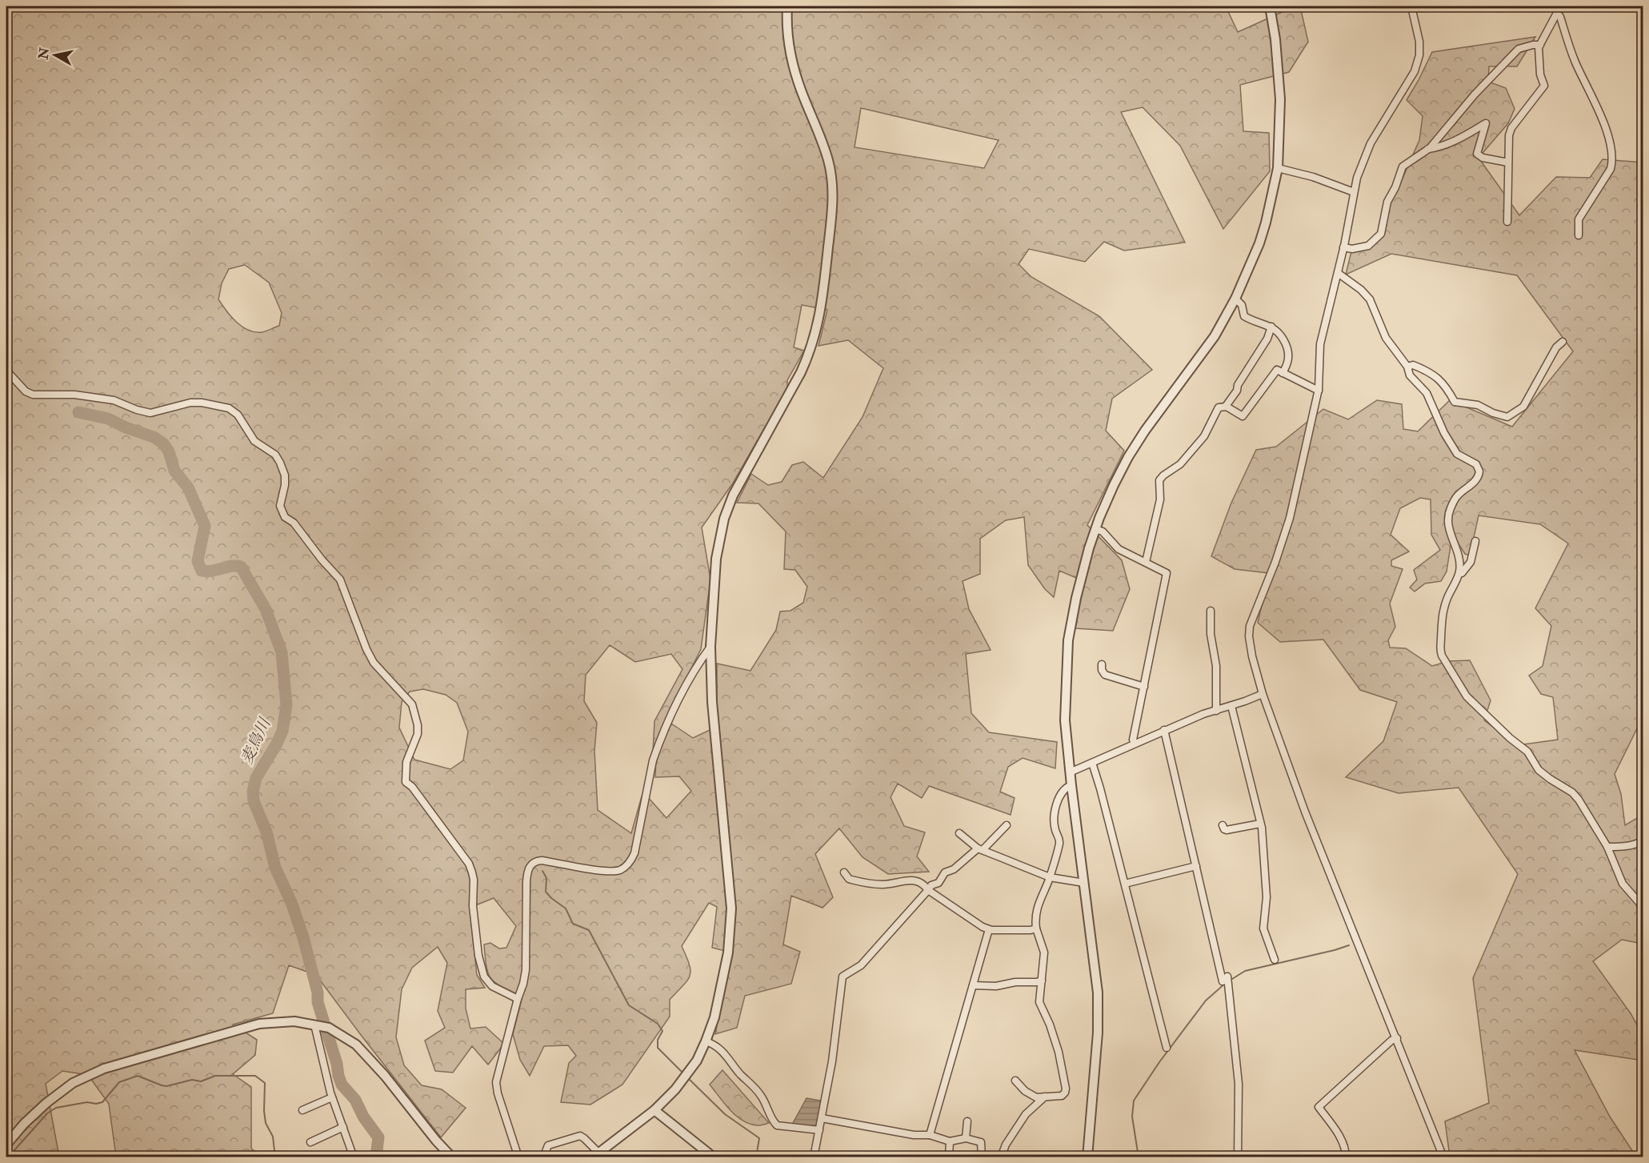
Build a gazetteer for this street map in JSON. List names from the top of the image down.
{
  "water": ["麦鳥川"],
  "north": "left"
}
